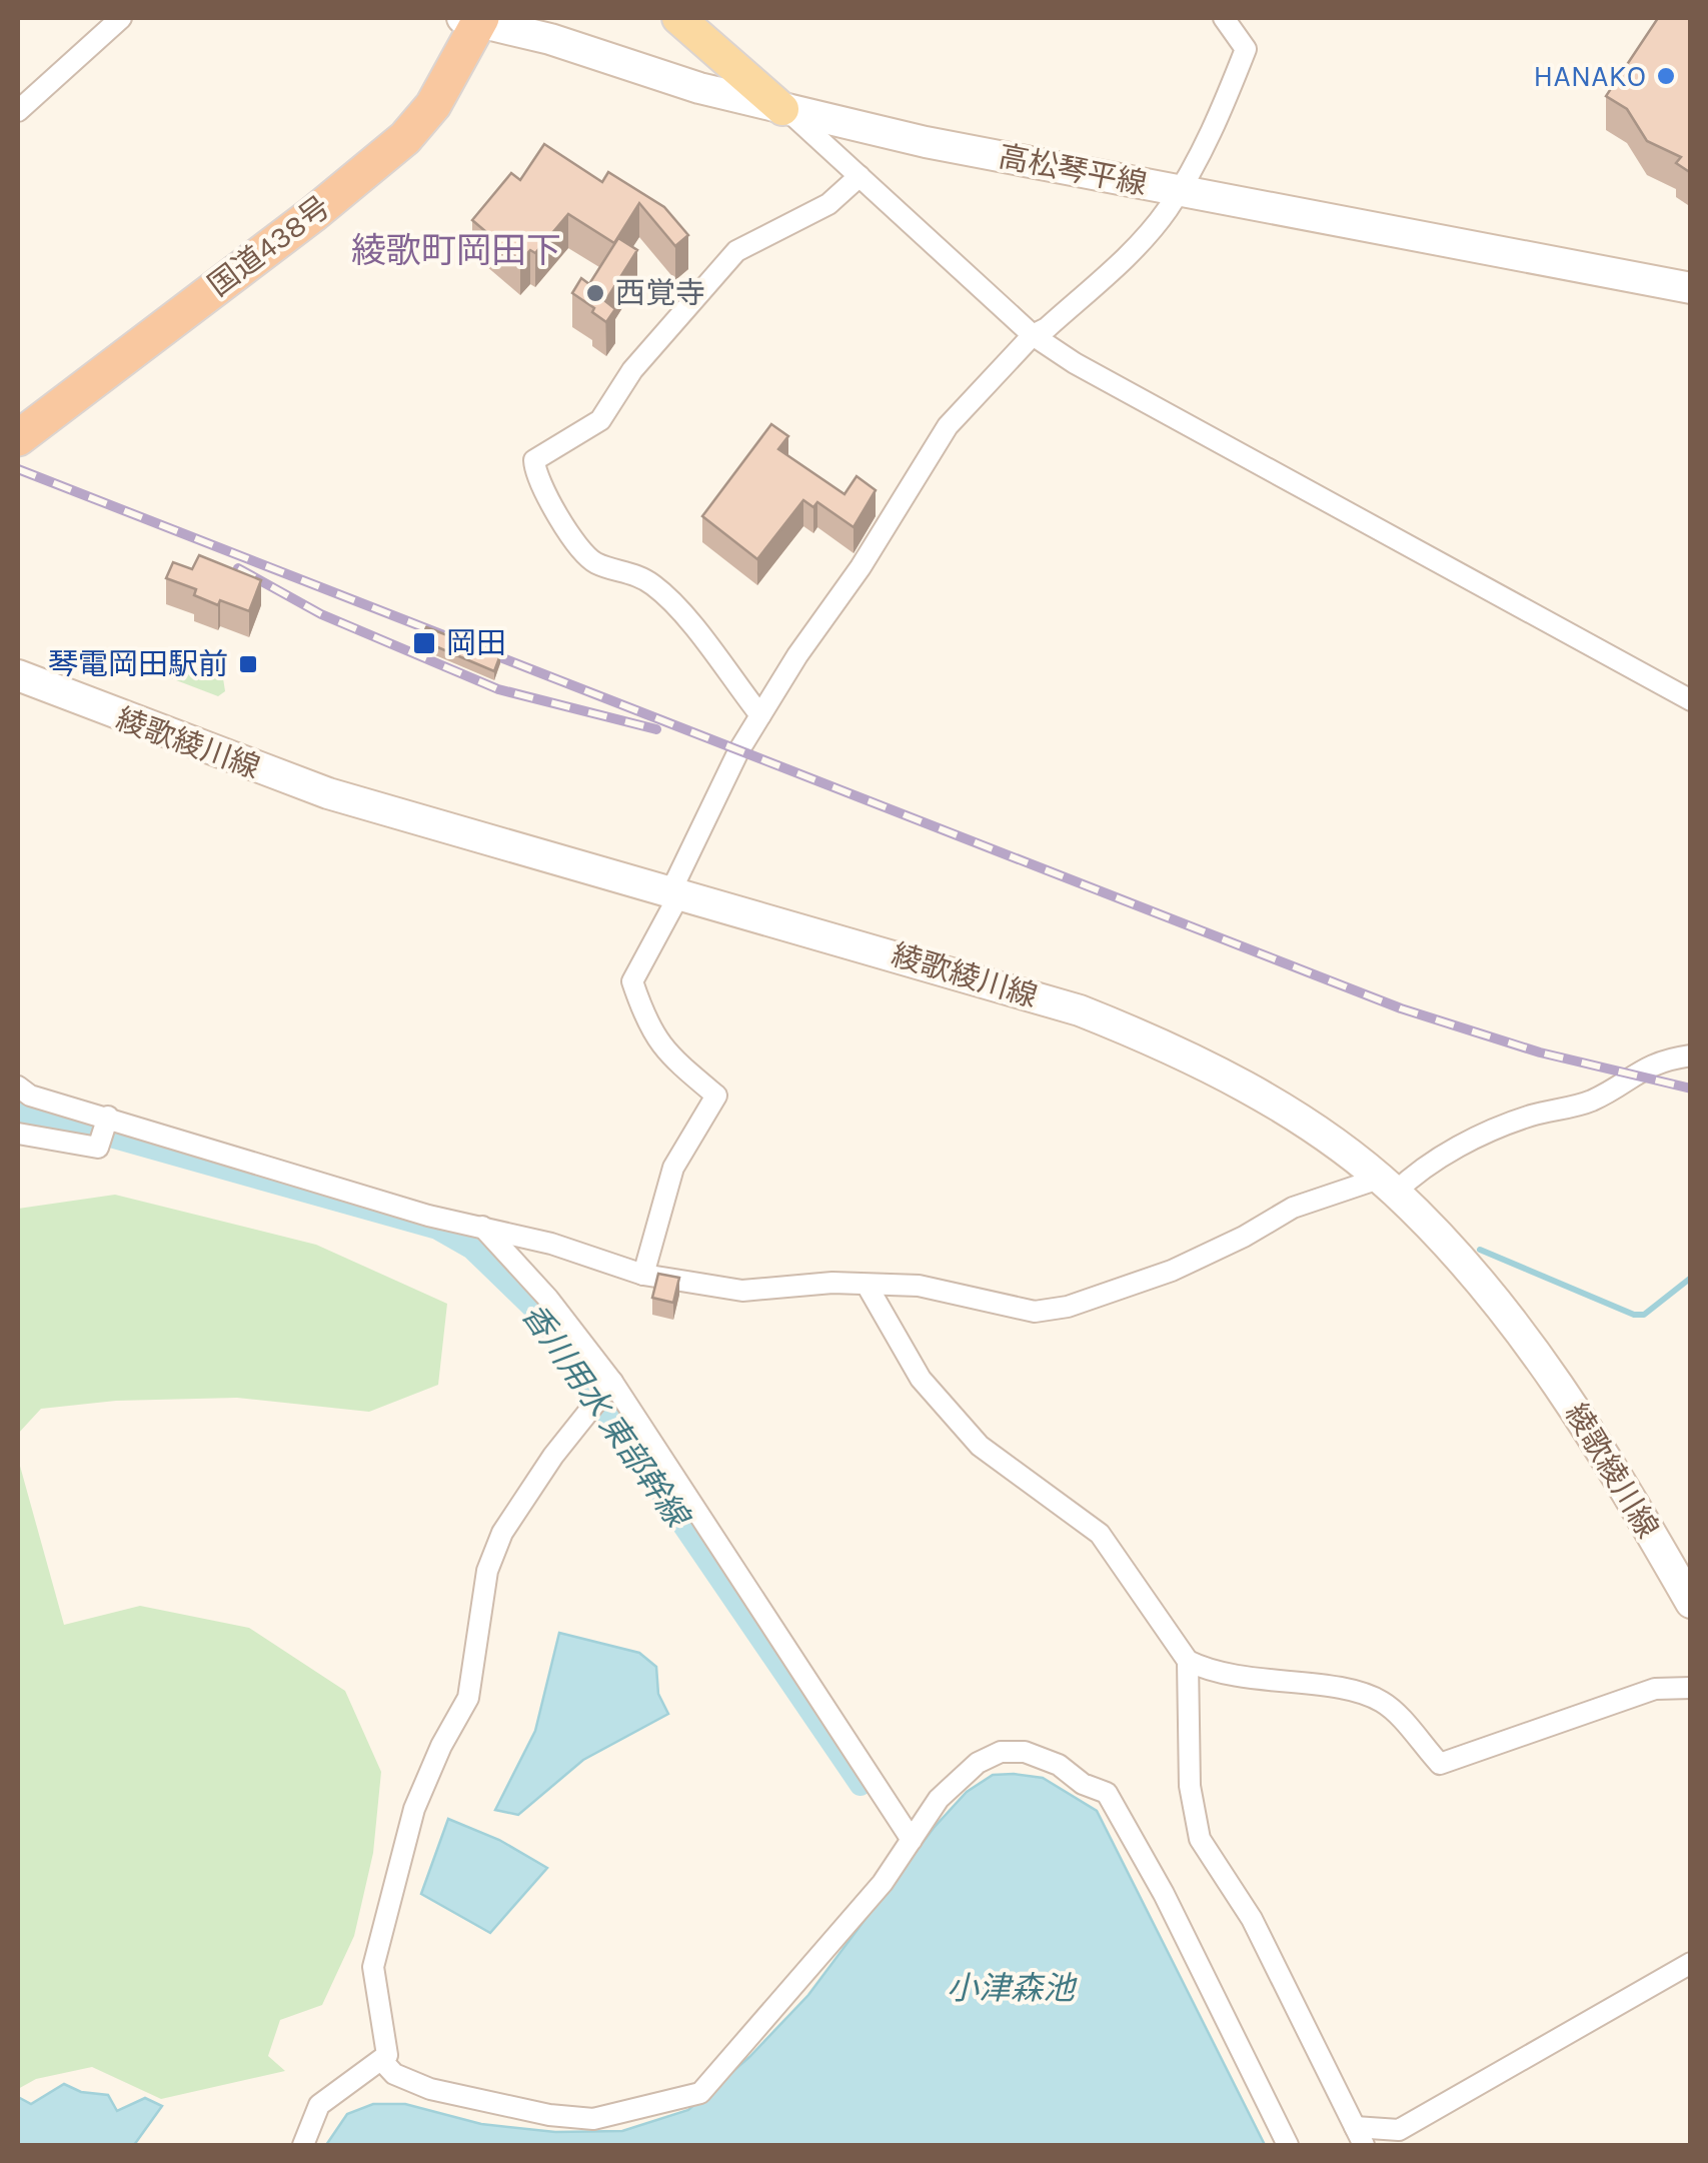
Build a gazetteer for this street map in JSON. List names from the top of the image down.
{
  "streets": {
    "highway": ["国道438号"],
    "main road": ["高松琴平線", "綾歌綾川線"]
  },
  "crossings": [
    ["高松琴平線", "国道438号"]
  ],
  "districts": ["綾歌町岡田下"],
  "water": ["香川用水 東部幹線", "小津森池"],
  "places": {
    "other": ["HANAKO", "西覚寺"],
    "transit": ["岡田", "琴電岡田駅前"]
  }
}
